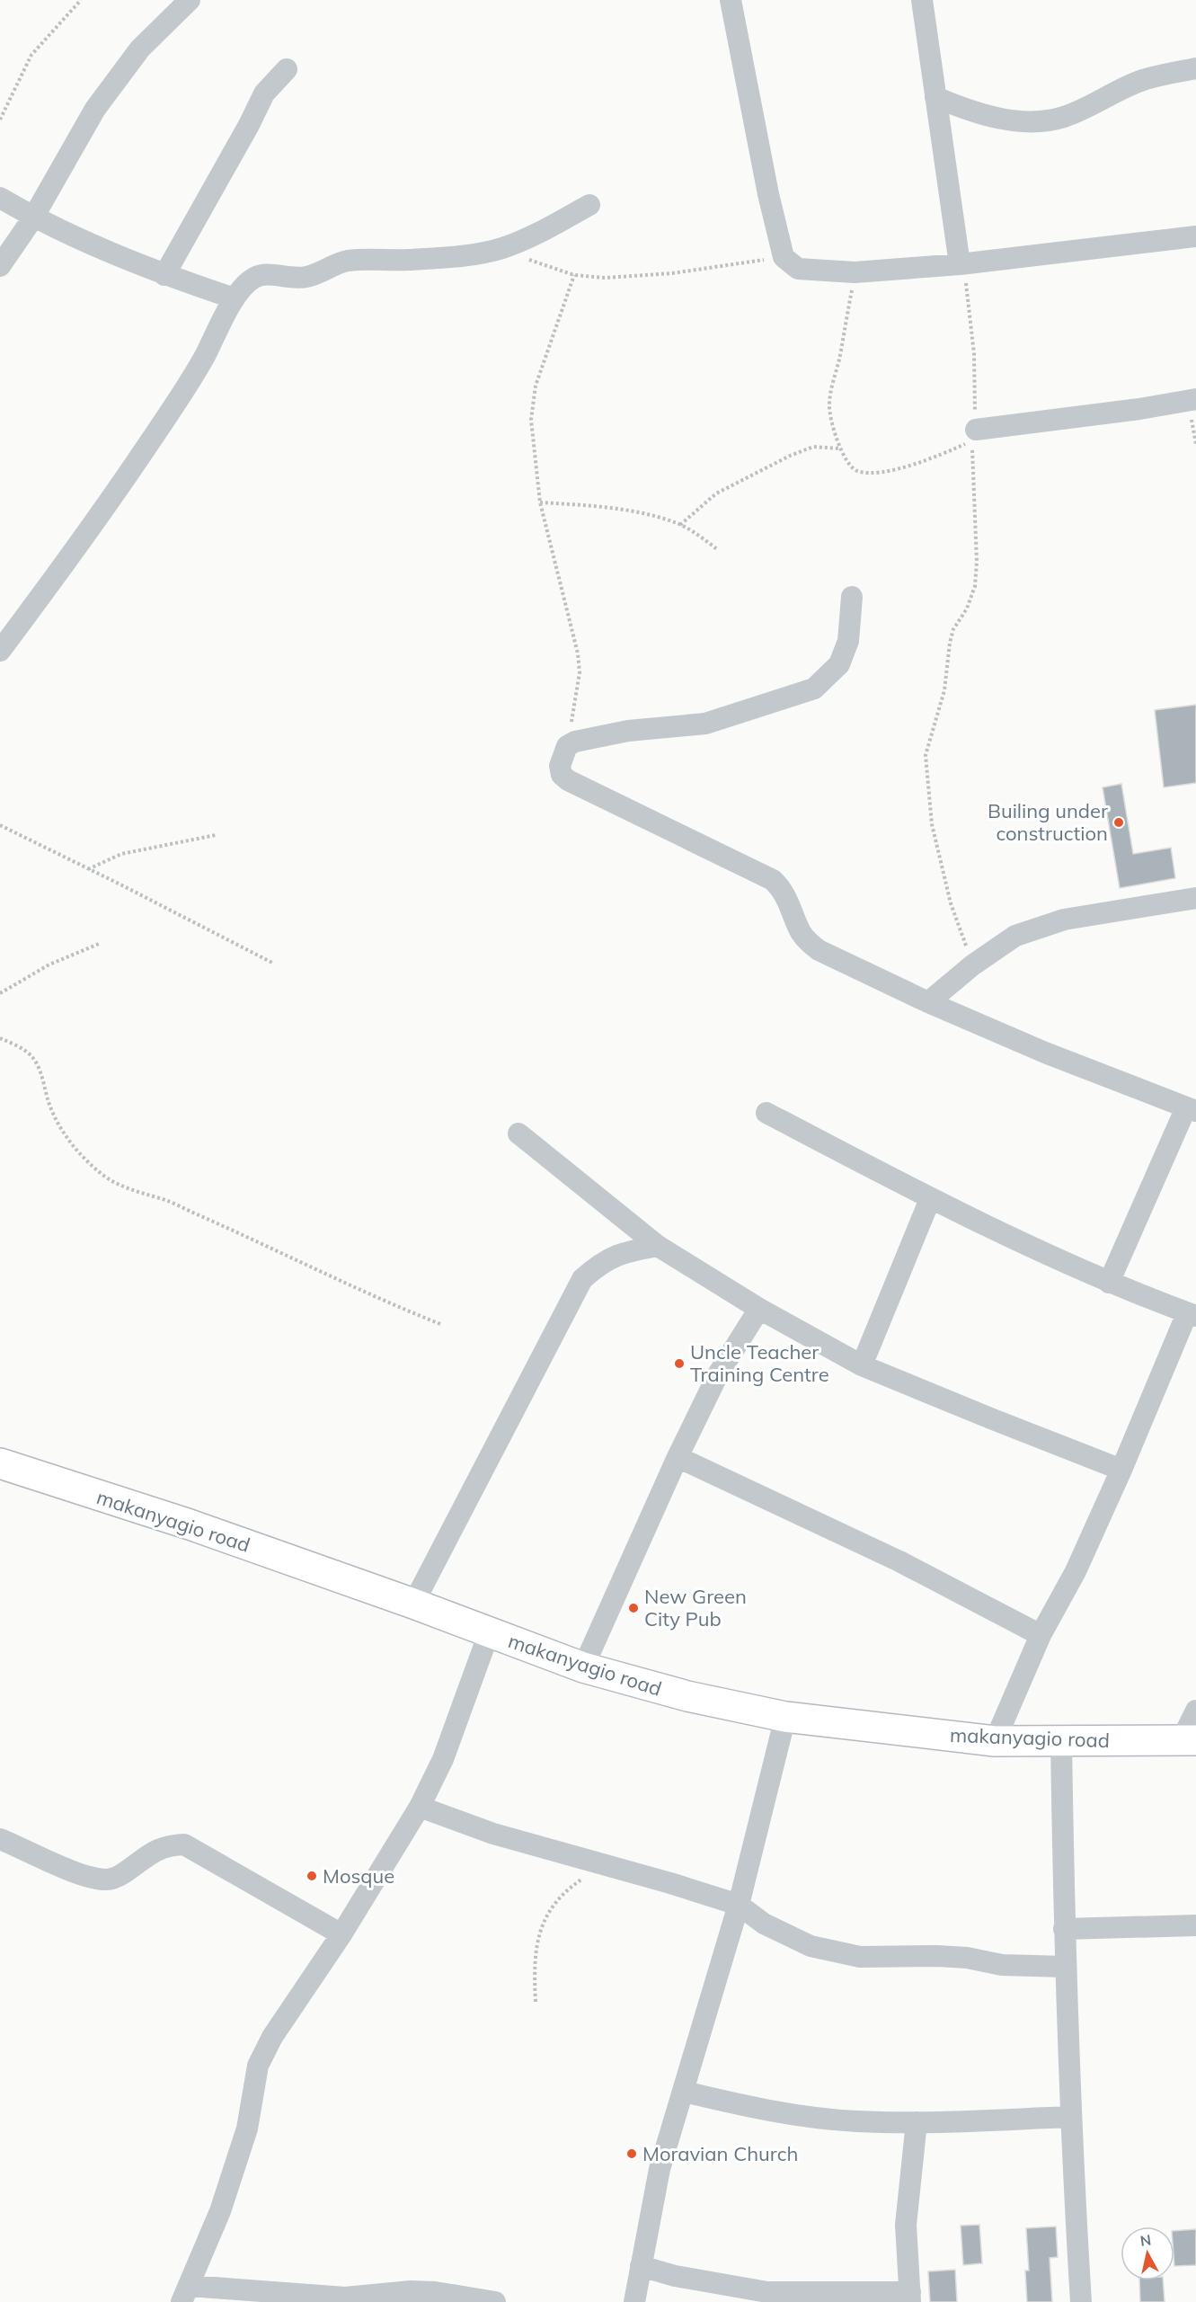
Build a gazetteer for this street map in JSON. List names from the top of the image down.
{
  "streets": {
    "street": ["makanyagio road"]
  },
  "places": [
    "Builing under construction",
    "Uncle Teacher Training Centre",
    "New Green City Pub",
    "Mosque",
    "Moravian Church"
  ],
  "north": "top"
}
